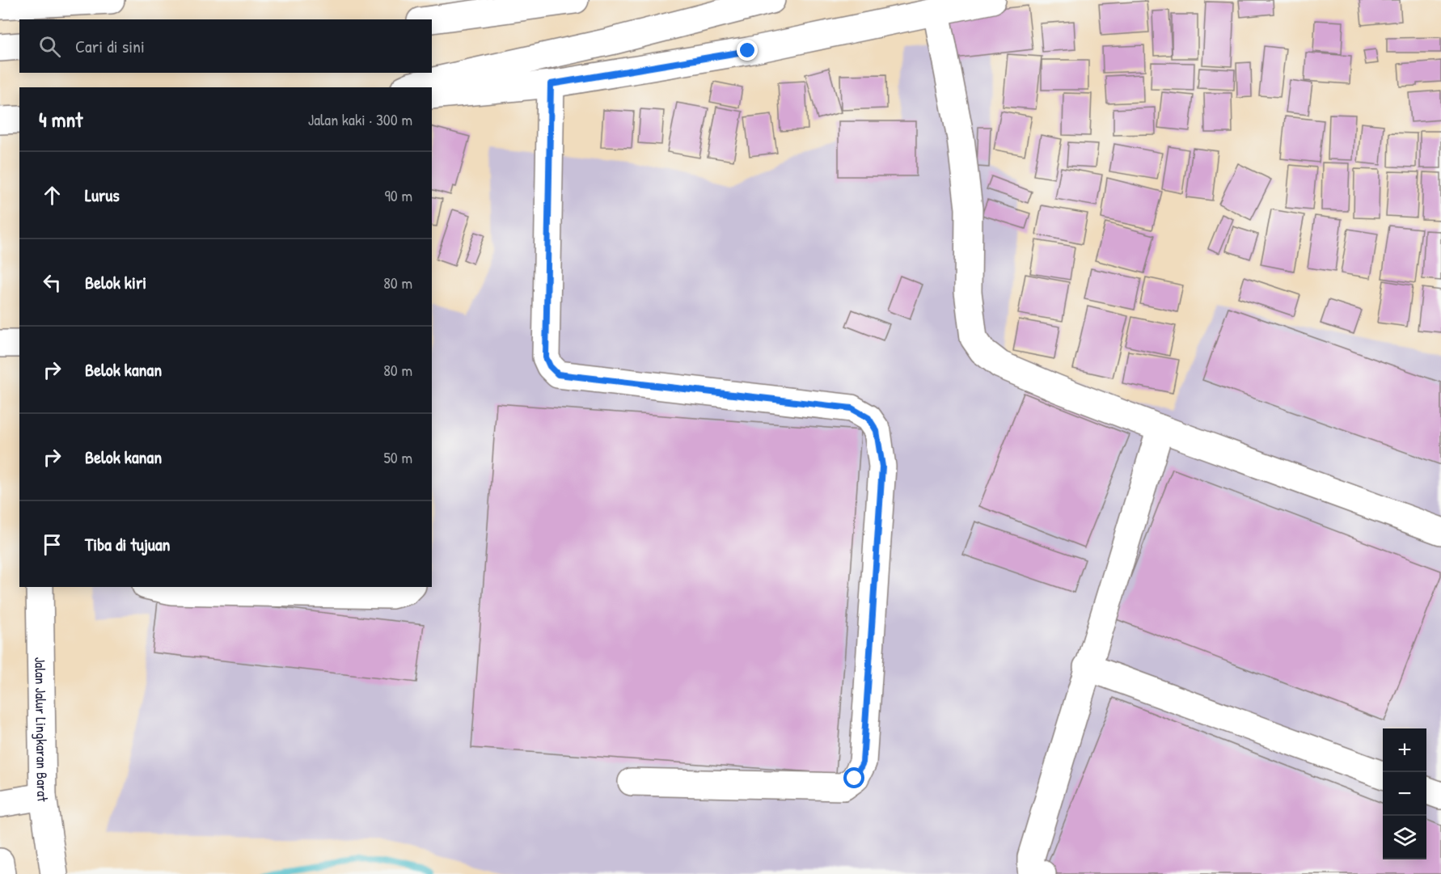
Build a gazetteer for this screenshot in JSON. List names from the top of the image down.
{
  "streets": {
    "main road": ["Jalan Jalur Lingkaran Barat"]
  },
  "page": {
    "search": "Cari di sini",
    "heading": ["4 mnt", "Jalan kaki · 300 m"],
    "list": [
      ["Lurus", "90 m"],
      ["Belok kiri", "80 m"],
      ["Belok kanan", "80 m"],
      ["Belok kanan", "50 m"],
      "Tiba di tujuan"
    ],
    "map_buttons": ["+", "−"]
  }
}
